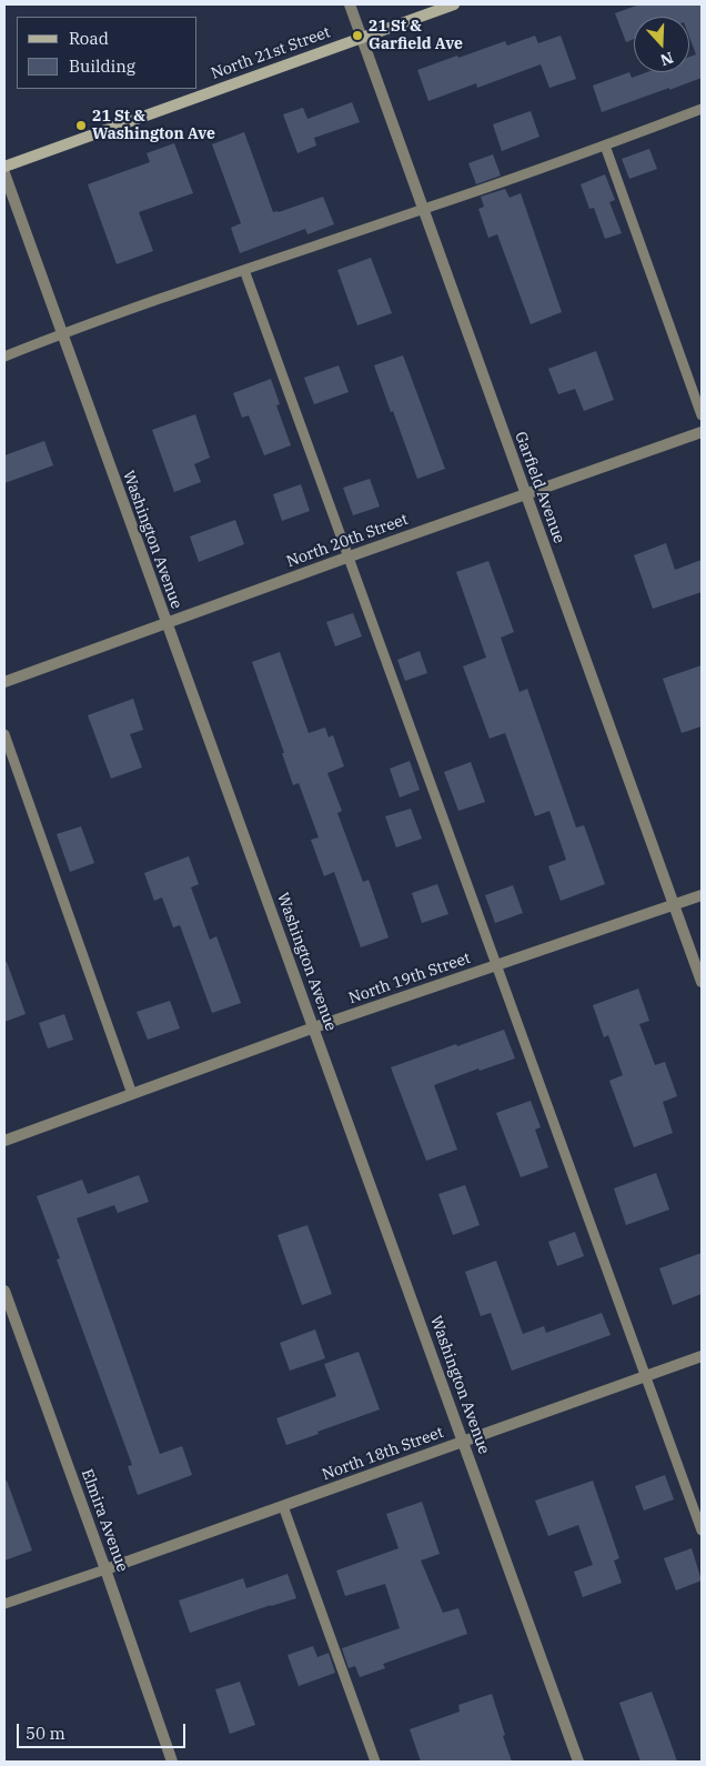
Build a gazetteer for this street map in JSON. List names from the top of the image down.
{
  "streets": {
    "street": [
      "North 21st Street",
      "Garfield Avenue",
      "Washington Avenue",
      "North 20th Street",
      "North 19th Street",
      "North 18th Street",
      "Elmira Avenue"
    ]
  },
  "crossings": [
    ["North 21st Street", "Garfield Avenue"],
    ["Garfield Avenue", "North 20th Street"],
    ["Garfield Avenue", "North 19th Street"],
    ["Washington Avenue", "North 20th Street"],
    ["Washington Avenue", "North 19th Street"],
    ["Washington Avenue", "North 18th Street"],
    ["North 18th Street", "Elmira Avenue"]
  ],
  "places": ["21 St & Garfield Ave", "21 St & Washington Ave"],
  "legend": ["Road", "Building"],
  "scale_bar": "50 m",
  "north": "bottom"
}
